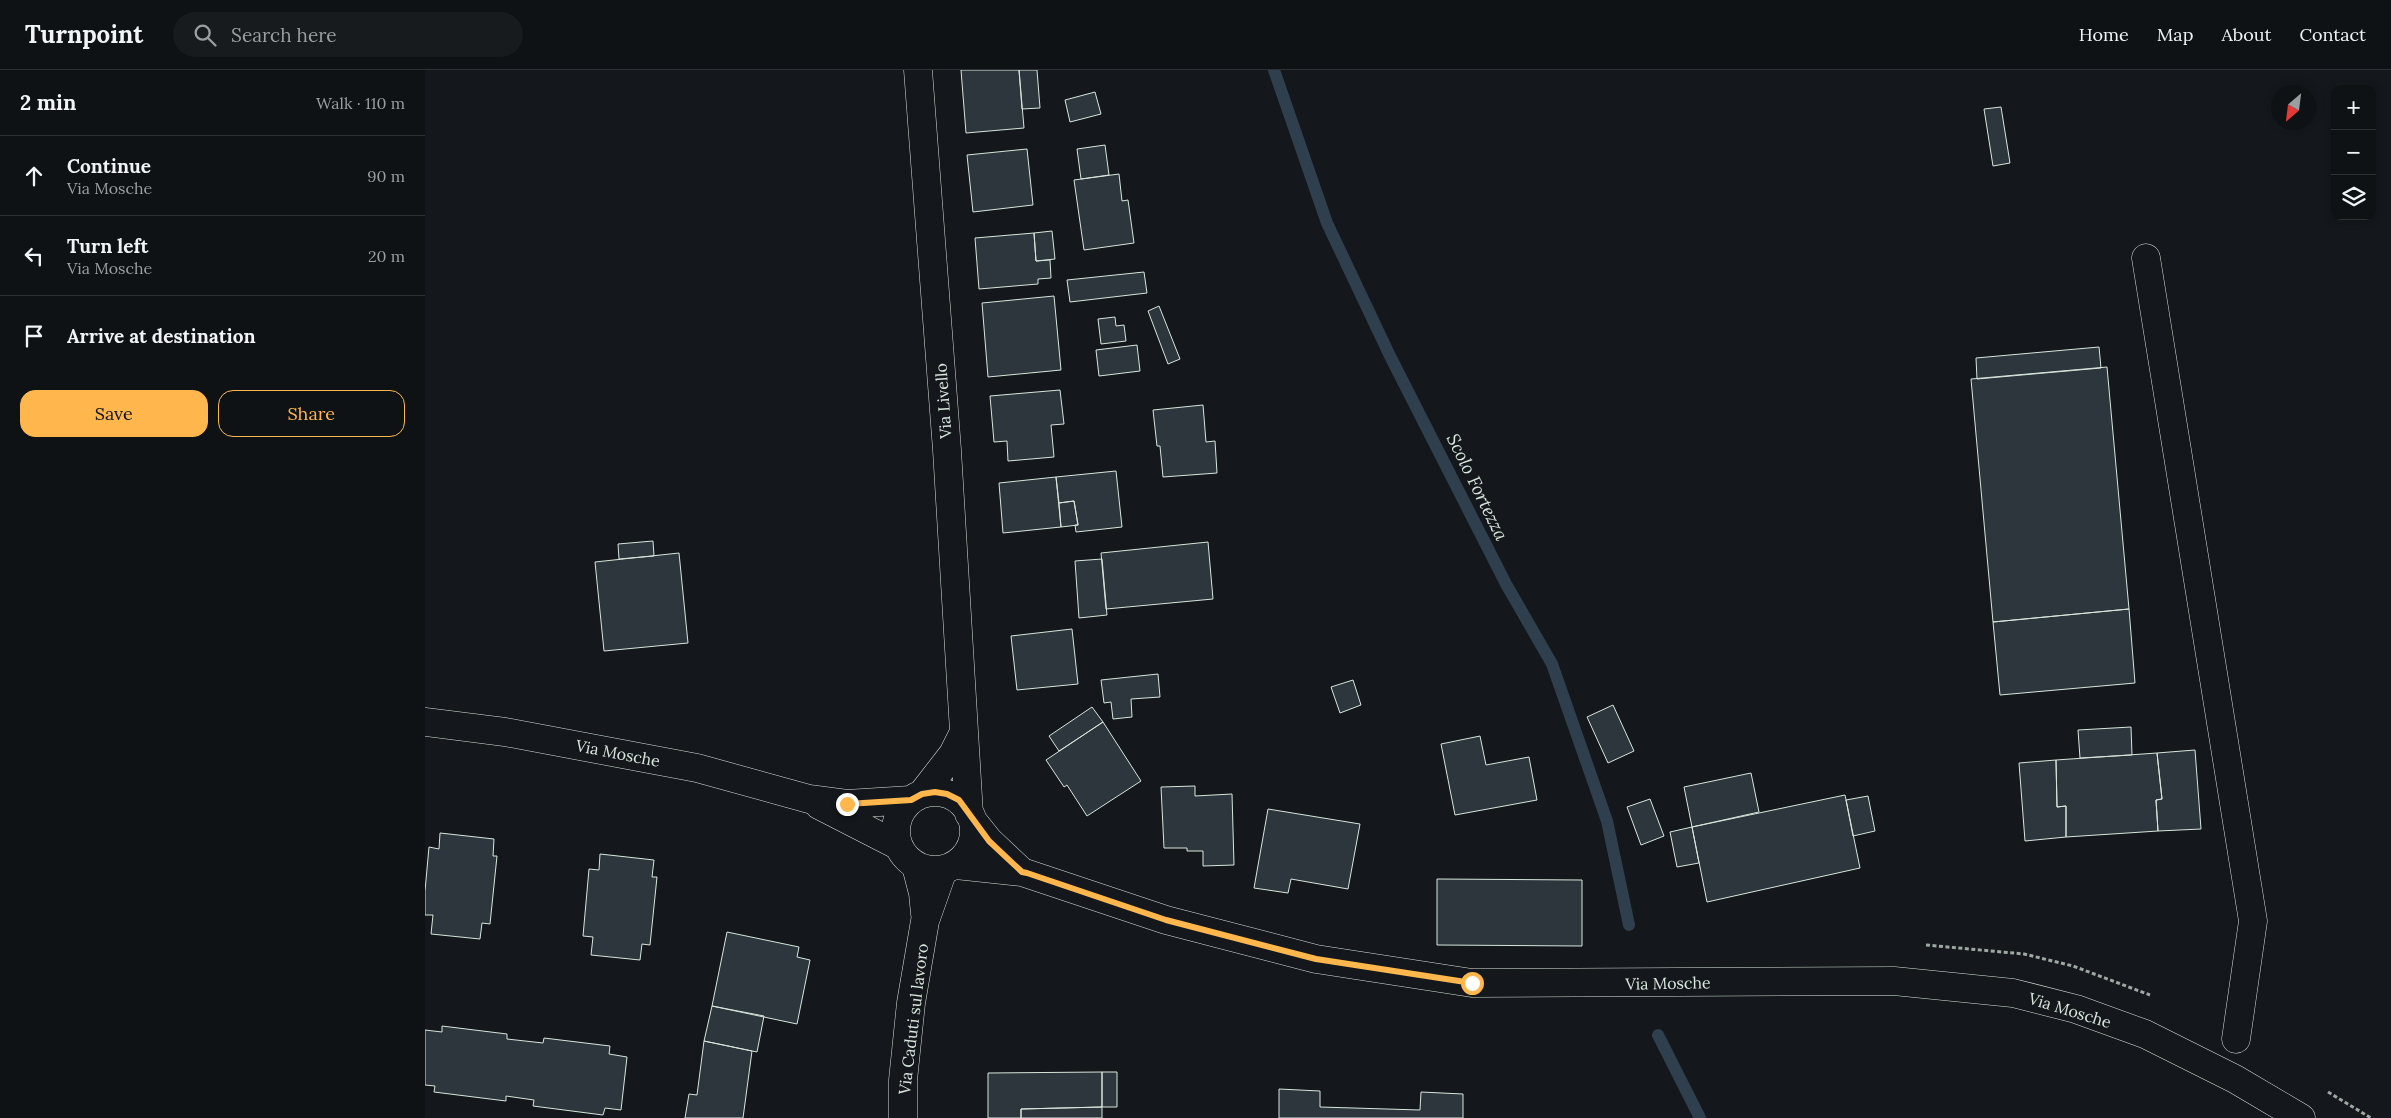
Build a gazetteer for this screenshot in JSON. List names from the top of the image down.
{
  "streets": {
    "main road": ["Via Livello", "Via Mosche", "Via Caduti sul lavoro"]
  },
  "crossings": [
    ["Via Livello", "Via Mosche"],
    ["Via Livello", "Via Caduti sul lavoro"],
    ["Via Mosche", "Via Caduti sul lavoro"]
  ],
  "water": ["Scolo Fortezza"],
  "north": "bottom left",
  "page": {
    "header": "Turnpoint",
    "search": "Search here",
    "nav": [
      "Home",
      "Map",
      "About",
      "Contact"
    ],
    "heading": ["2 min", "Walk · 110 m"],
    "map_buttons": ["+", "−"],
    "list": [
      ["Continue", "Via Mosche", "90 m"],
      ["Turn left", "Via Mosche", "20 m"],
      "Arrive at destination"
    ],
    "buttons": ["Save", "Share"]
  }
}
